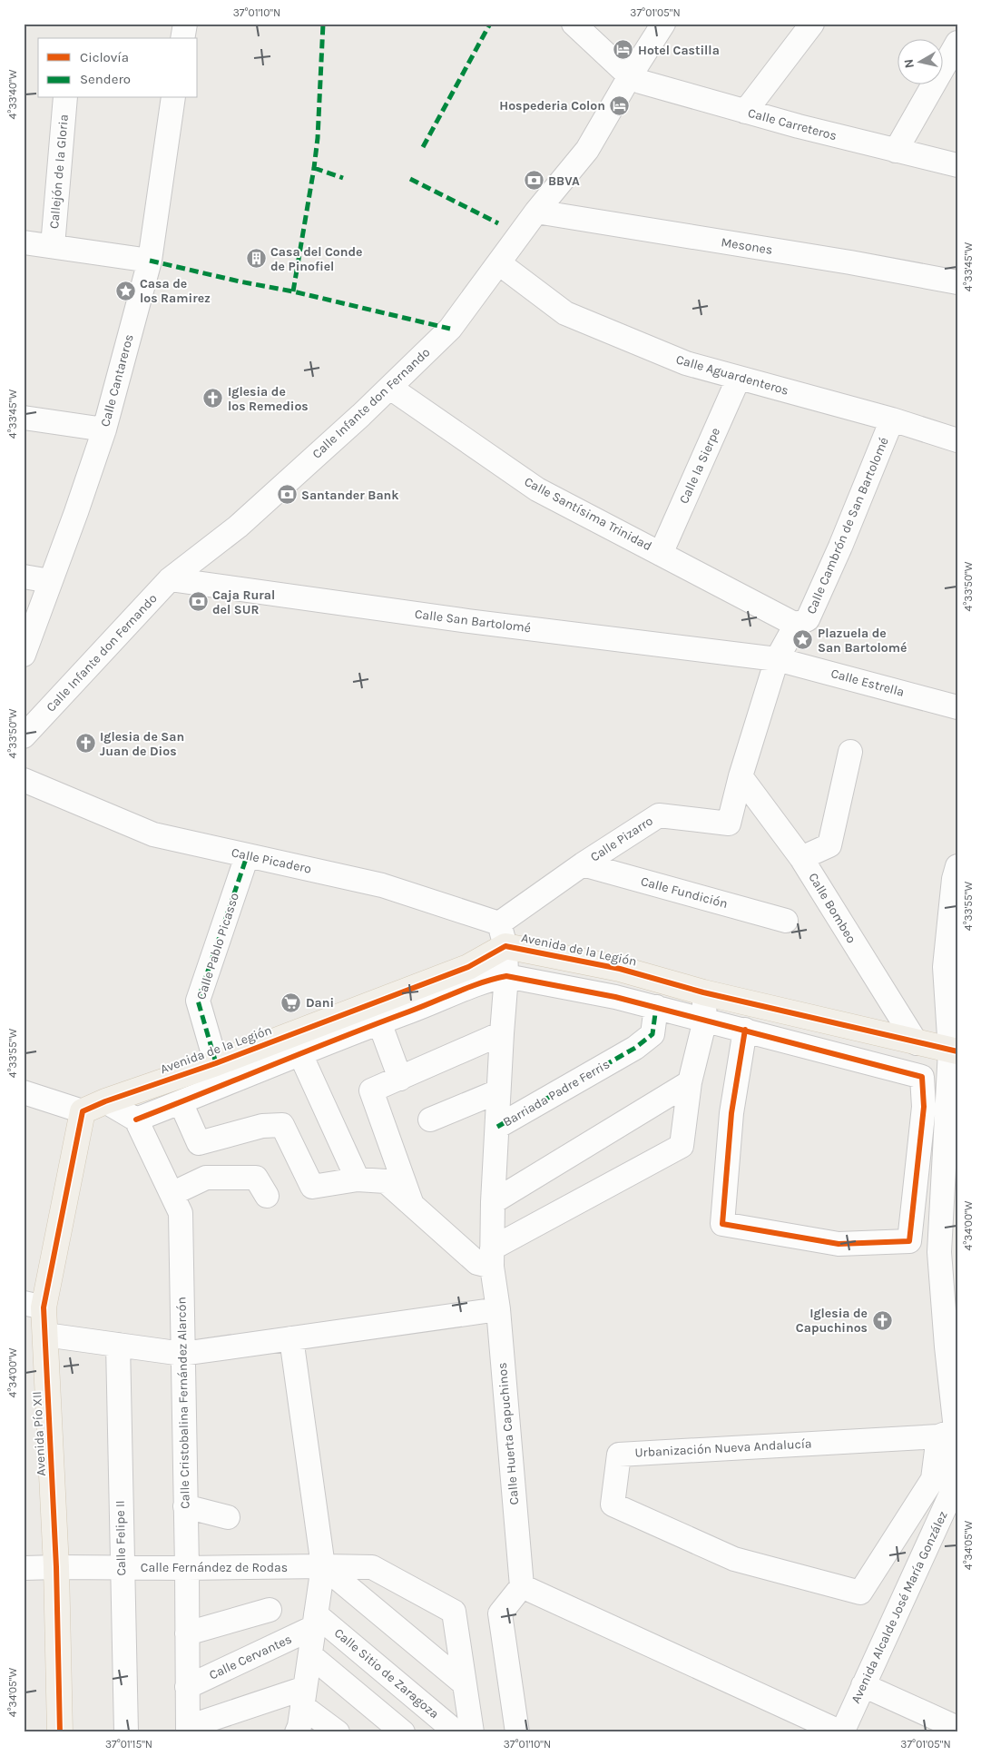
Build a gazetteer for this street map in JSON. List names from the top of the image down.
{
  "streets": {
    "main road": ["Avenida de la Legión", "Avenida Pío XII"],
    "street": [
      "Calle Carreteros",
      "Callejón de la Gloria",
      "Mesones",
      "Calle Aguardenteros",
      "Calle Cantareros",
      "Calle Infante don Fernando",
      "Calle la Sierpe",
      "Calle Santísima Trinidad",
      "Calle Cambrón de San Bartolomé",
      "Calle San Bartolomé",
      "Calle Estrella",
      "Calle Pizarro",
      "Calle Picadero",
      "Calle Fundición",
      "Calle Bombeo",
      "Calle Pablo Picasso",
      "Barriada Padre Ferris",
      "Calle Cristobalina Fernández Alarcón",
      "Calle Huerta Capuchinos",
      "Urbanización Nueva Andalucía",
      "Calle Felipe II",
      "Calle Fernández de Rodas",
      "Avenida Alcalde José María González",
      "Calle Cervantes",
      "Calle Sitio de Zaragoza"
    ]
  },
  "crossings": [
    ["Calle Carreteros", "Calle Infante don Fernando"],
    ["Mesones", "Calle Infante don Fernando"],
    ["Calle Aguardenteros", "Calle Infante don Fernando"],
    ["Calle Aguardenteros", "Calle la Sierpe"],
    ["Calle Aguardenteros", "Calle Cambrón de San Bartolomé"],
    ["Calle Infante don Fernando", "Calle Santísima Trinidad"],
    ["Calle Infante don Fernando", "Calle San Bartolomé"],
    ["Calle la Sierpe", "Calle Santísima Trinidad"],
    ["Calle Santísima Trinidad", "Calle Cambrón de San Bartolomé"],
    ["Calle Cambrón de San Bartolomé", "Calle San Bartolomé"],
    ["Calle Cambrón de San Bartolomé", "Calle Estrella"],
    ["Calle Cambrón de San Bartolomé", "Calle Pizarro"],
    ["Calle San Bartolomé", "Calle Estrella"],
    ["Calle San Bartolomé", "Calle Pizarro"],
    ["Calle Estrella", "Calle Pizarro"],
    ["Calle Pizarro", "Calle Picadero"],
    ["Calle Pizarro", "Calle Fundición"],
    ["Calle Pizarro", "Calle Bombeo"],
    ["Calle Pizarro", "Avenida de la Legión"],
    ["Calle Pizarro", "Barriada Padre Ferris"],
    ["Calle Picadero", "Calle Pablo Picasso"],
    ["Calle Picadero", "Avenida de la Legión"],
    ["Calle Picadero", "Barriada Padre Ferris"],
    ["Calle Bombeo", "Avenida de la Legión"],
    ["Calle Pablo Picasso", "Avenida de la Legión"],
    ["Avenida de la Legión", "Barriada Padre Ferris"],
    ["Avenida de la Legión", "Avenida Pío XII"],
    ["Barriada Padre Ferris", "Calle Huerta Capuchinos"],
    ["Calle Cristobalina Fernández Alarcón", "Calle Fernández de Rodas"],
    ["Calle Cristobalina Fernández Alarcón", "Calle Cervantes"],
    ["Avenida Pío XII", "Calle Fernández de Rodas"],
    ["Calle Felipe II", "Calle Fernández de Rodas"],
    ["Calle Cervantes", "Calle Sitio de Zaragoza"]
  ],
  "places": {
    "hotel": ["Hotel Castilla", "Hospederia Colon"],
    "bank": ["BBVA", "Santander Bank", "Caja Rural del SUR"],
    "building": ["Casa del Conde de Pinofiel"],
    "place": ["Casa de los Ramirez", "Plazuela de San Bartolomé"],
    "church": ["Iglesia de los Remedios", "Iglesia de San Juan de Dios", "Iglesia de Capuchinos"],
    "supermarket": ["Dani"]
  },
  "legend": ["Ciclovía", "Sendero"],
  "north": "left",
  "coordinates": [
    "37°01'10\"N",
    "37°01'05\"N",
    "4°33'40\"W",
    "4°33'45\"W",
    "4°33'50\"W",
    "4°33'55\"W",
    "4°34'00\"W",
    "4°34'05\"W",
    "37°01'15\"N"
  ]
}
